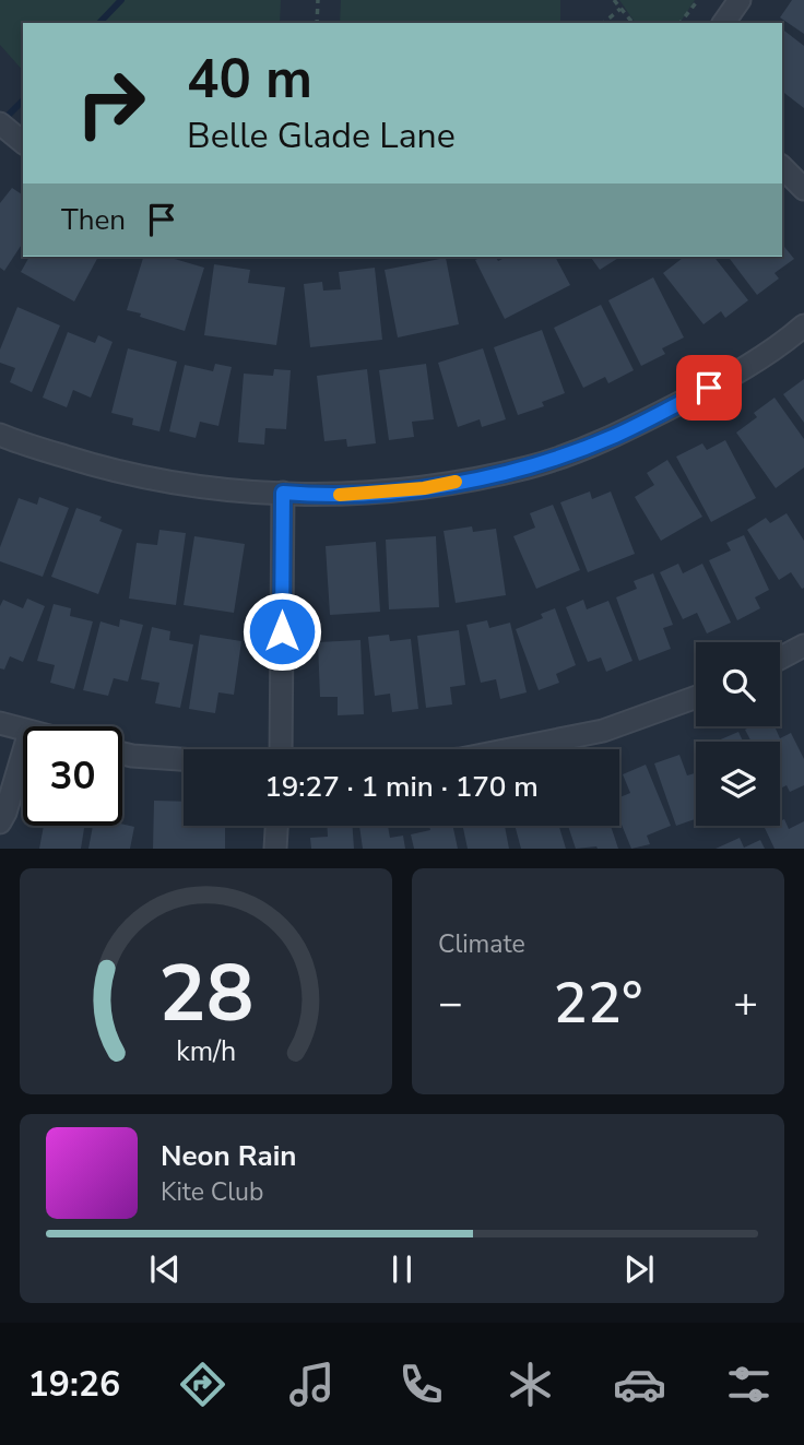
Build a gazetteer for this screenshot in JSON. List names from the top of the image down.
{
  "page": {
    "turn": ["40 m", "Belle Glade Lane"],
    "then": "Then",
    "limit": "30",
    "trip": "19:27 · 1 min · 170 m",
    "tile": "Climate",
    "heat": ["−", "22°", "+"],
    "song": ["Neon Rain", "Kite Club"],
    "tabs": "19:26",
    "gauge": ["28", "km/h"]
  }
}
